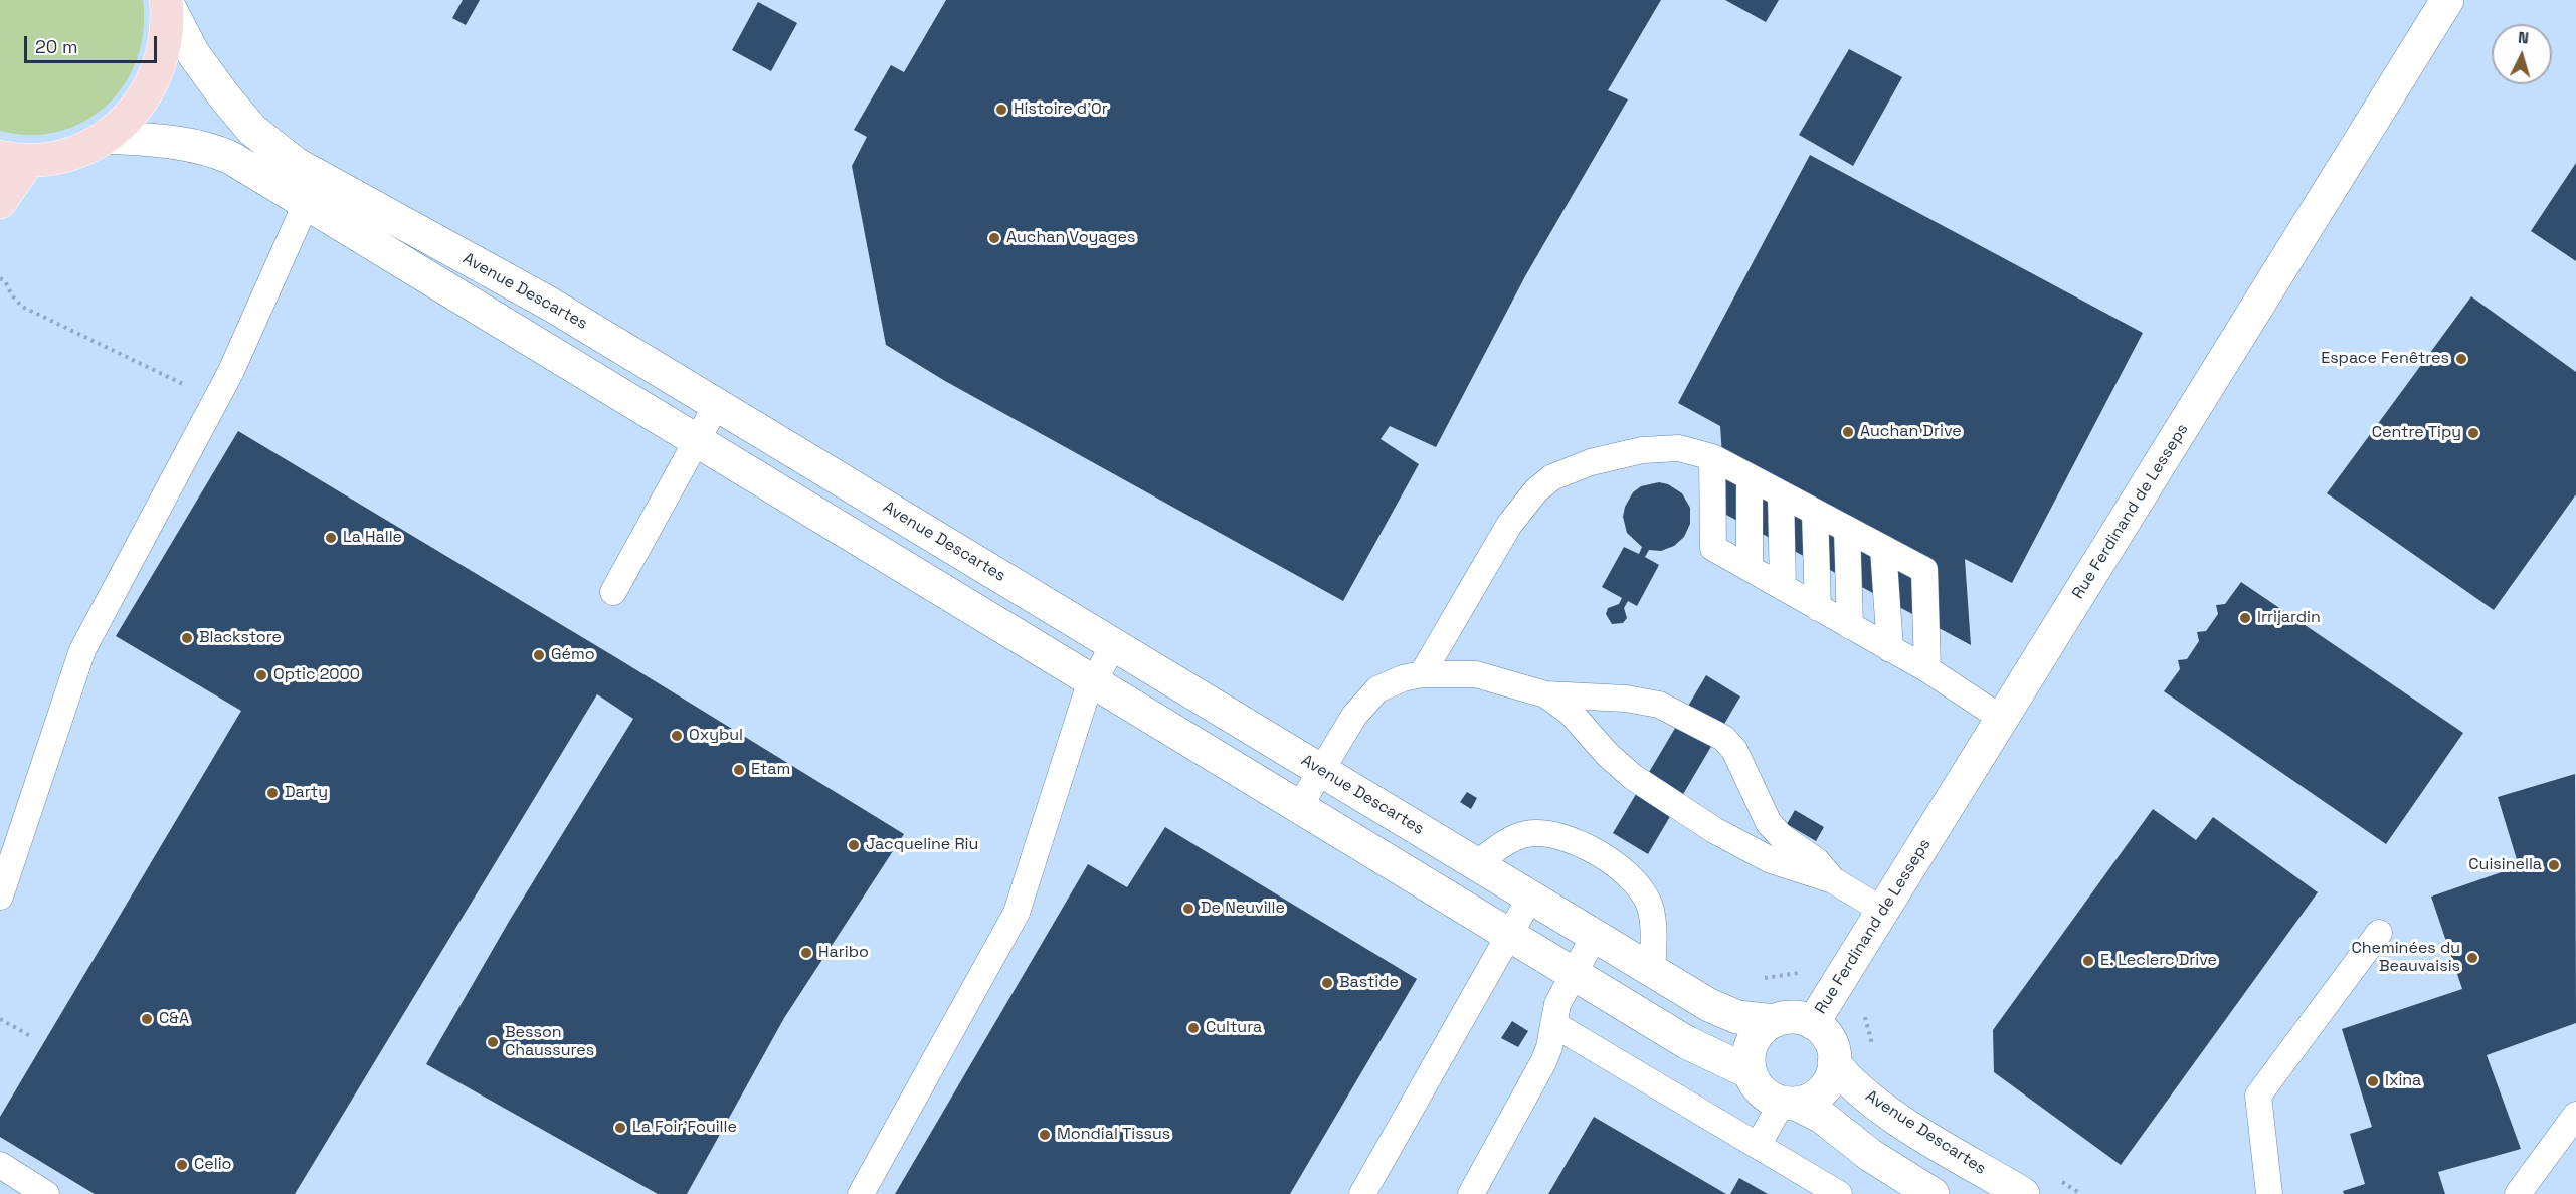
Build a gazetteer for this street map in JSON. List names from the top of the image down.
{
  "streets": {
    "street": ["Avenue Descartes", "Rue Ferdinand de Lesseps"]
  },
  "crossings": [
    ["Avenue Descartes", "Rue Ferdinand de Lesseps"]
  ],
  "places": [
    "Histoire d'Or",
    "Auchan Voyages",
    "Espace Fenêtres",
    "Auchan Drive",
    "Centre Tipy",
    "La Halle",
    "Irrijardin",
    "Blackstore",
    "Gémo",
    "Optic 2000",
    "Oxybul",
    "Etam",
    "Darty",
    "Jacqueline Riu",
    "Cuisinella",
    "De Neuville",
    "Haribo",
    "Cheminées du Beauvaisis",
    "E. Leclerc Drive",
    "Bastide",
    "C&A",
    "Cultura",
    "Besson Chaussures",
    "Ixina",
    "La Foir'Fouille",
    "Mondial Tissus",
    "Celio"
  ],
  "scale_bar": "20 m",
  "north": "top"
}
